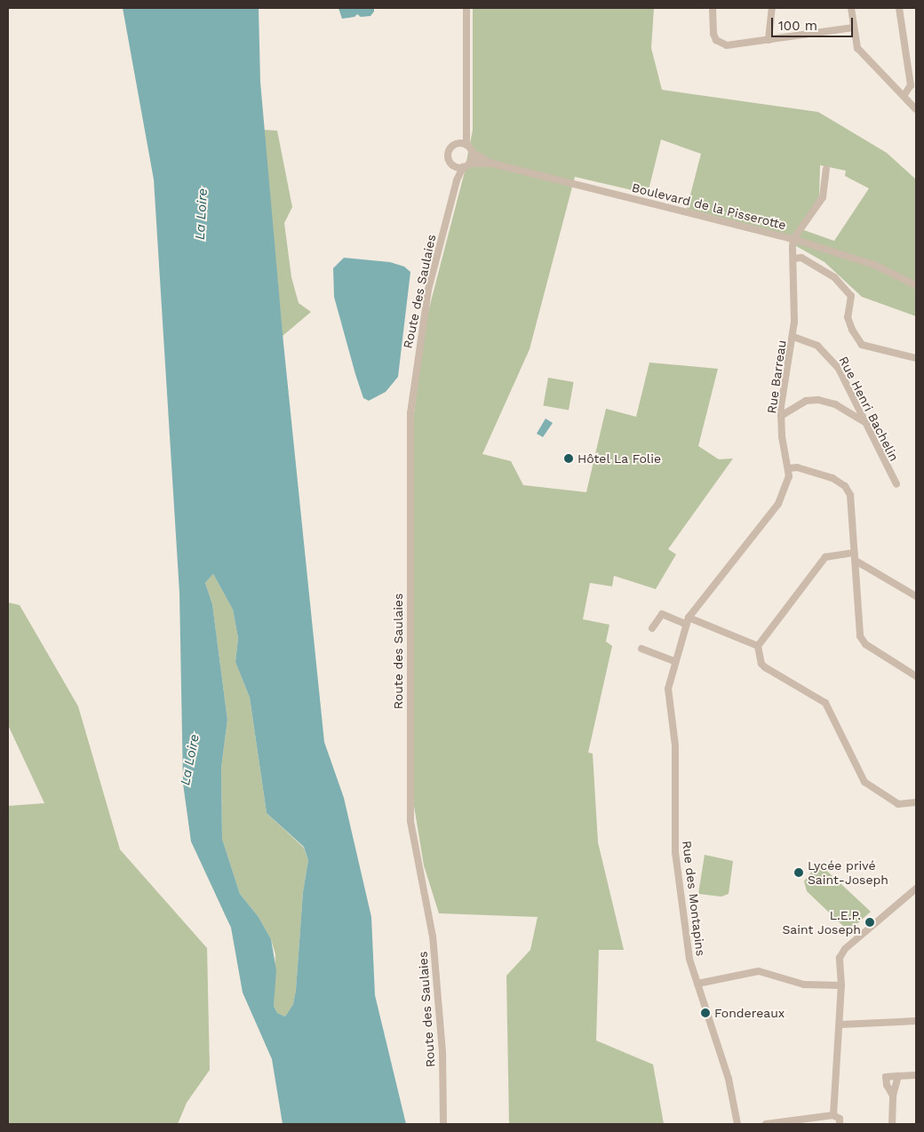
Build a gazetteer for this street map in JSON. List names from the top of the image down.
{
  "streets": {
    "street": [
      "Boulevard de la Pisserotte",
      "Route des Saulaies",
      "Rue Barreau",
      "Rue Henri Bachelin",
      "Rue des Montapins"
    ]
  },
  "crossings": [
    ["Boulevard de la Pisserotte", "Rue Barreau"],
    ["Rue Barreau", "Rue Henri Bachelin"]
  ],
  "water": ["La Loire"],
  "places": [
    "Hôtel La Folie",
    "Lycée privé Saint-Joseph",
    "L.E.P. Saint Joseph",
    "Fondereaux"
  ],
  "scale_bar": "100 m"
}
